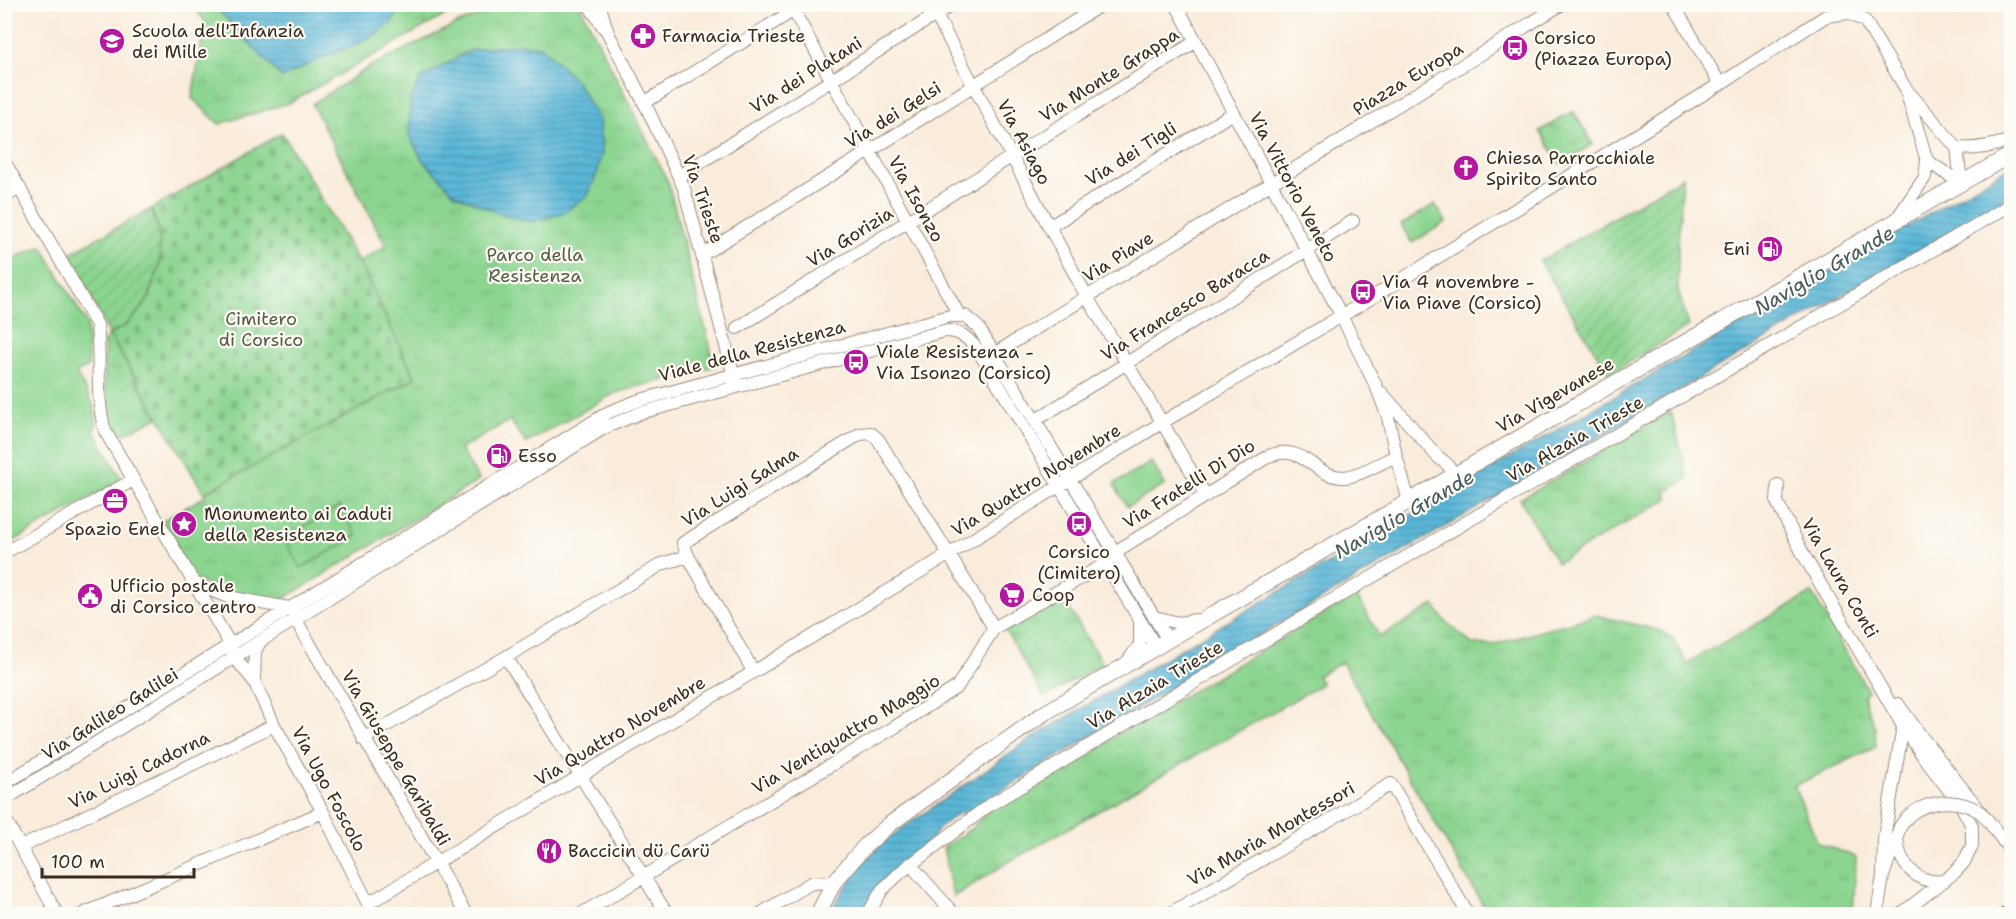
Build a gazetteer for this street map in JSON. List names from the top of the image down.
{
  "streets": {
    "main road": ["Via Vigevanese"],
    "street": [
      "Via dei Platani",
      "Via Monte Grappa",
      "Piazza Europa",
      "Via dei Gelsi",
      "Via Asiago",
      "Via dei Tigli",
      "Via Vittorio Veneto",
      "Via Trieste",
      "Via Isonzo",
      "Via Gorizia",
      "Via Piave",
      "Via Francesco Baracca",
      "Viale della Resistenza",
      "Via Alzaia Trieste",
      "Via Quattro Novembre",
      "Via Fratelli Di Dio",
      "Via Luigi Salma",
      "Via Laura Conti",
      "Via Galileo Galilei",
      "Via Ventiquattro Maggio",
      "Via Giuseppe Garibaldi",
      "Via Luigi Cadorna",
      "Via Ugo Foscolo",
      "Via Maria Montessori"
    ]
  },
  "crossings": [
    ["Via dei Platani", "Via Asiago"],
    ["Via dei Platani", "Via Trieste"],
    ["Via dei Platani", "Via Isonzo"],
    ["Via Monte Grappa", "Via Asiago"],
    ["Via Monte Grappa", "Via Vittorio Veneto"],
    ["Via Monte Grappa", "Via Gorizia"],
    ["Piazza Europa", "Via Vittorio Veneto"],
    ["Piazza Europa", "Via Piave"],
    ["Via dei Gelsi", "Via Asiago"],
    ["Via dei Gelsi", "Via Trieste"],
    ["Via dei Gelsi", "Via Isonzo"],
    ["Via Asiago", "Via dei Tigli"],
    ["Via Asiago", "Via Gorizia"],
    ["Via Asiago", "Via Piave"],
    ["Via Asiago", "Via Francesco Baracca"],
    ["Via Asiago", "Via Quattro Novembre"],
    ["Via Asiago", "Via Fratelli Di Dio"],
    ["Via dei Tigli", "Via Vittorio Veneto"],
    ["Via Vittorio Veneto", "Via Piave"],
    ["Via Vittorio Veneto", "Via Francesco Baracca"],
    ["Via Vittorio Veneto", "Via Vigevanese"],
    ["Via Vittorio Veneto", "Via Quattro Novembre"],
    ["Via Vittorio Veneto", "Via Fratelli Di Dio"],
    ["Via Trieste", "Viale della Resistenza"],
    ["Via Isonzo", "Via Gorizia"],
    ["Via Isonzo", "Viale della Resistenza"],
    ["Via Piave", "Viale della Resistenza"],
    ["Viale della Resistenza", "Via Vigevanese"],
    ["Viale della Resistenza", "Via Quattro Novembre"],
    ["Viale della Resistenza", "Via Fratelli Di Dio"],
    ["Viale della Resistenza", "Via Galileo Galilei"],
    ["Viale della Resistenza", "Via Ventiquattro Maggio"],
    ["Viale della Resistenza", "Via Giuseppe Garibaldi"],
    ["Viale della Resistenza", "Via Ugo Foscolo"],
    ["Via Quattro Novembre", "Via Luigi Salma"],
    ["Via Quattro Novembre", "Via Giuseppe Garibaldi"],
    ["Via Quattro Novembre", "Via Ugo Foscolo"],
    ["Via Fratelli Di Dio", "Via Ventiquattro Maggio"],
    ["Via Luigi Salma", "Via Ventiquattro Maggio"],
    ["Via Luigi Salma", "Via Giuseppe Garibaldi"],
    ["Via Galileo Galilei", "Via Ugo Foscolo"],
    ["Via Luigi Cadorna", "Via Ugo Foscolo"]
  ],
  "water": ["Naviglio Grande"],
  "parks": ["Parco della Resistenza", "Cimitero di Corsico"],
  "places": {
    "pharmacy": ["Farmacia Trieste"],
    "school or university": ["Scuola dell'Infanzia dei Mille"],
    "bus stop": [
      "Corsico (Piazza Europa)",
      "Via 4 novembre - Via Piave (Corsico)",
      "Viale Resistenza - Via Isonzo (Corsico)",
      "Corsico (Cimitero)"
    ],
    "church": ["Chiesa Parrocchiale Spirito Santo"],
    "fuel station": ["Eni", "Esso"],
    "office": ["Spazio Enel"],
    "place": ["Monumento ai Caduti della Resistenza"],
    "supermarket": ["Coop"],
    "public building": ["Ufficio postale di Corsico centro"],
    "restaurant": ["Baccicin dü Carü"]
  },
  "scale_bar": "100 m"
}
